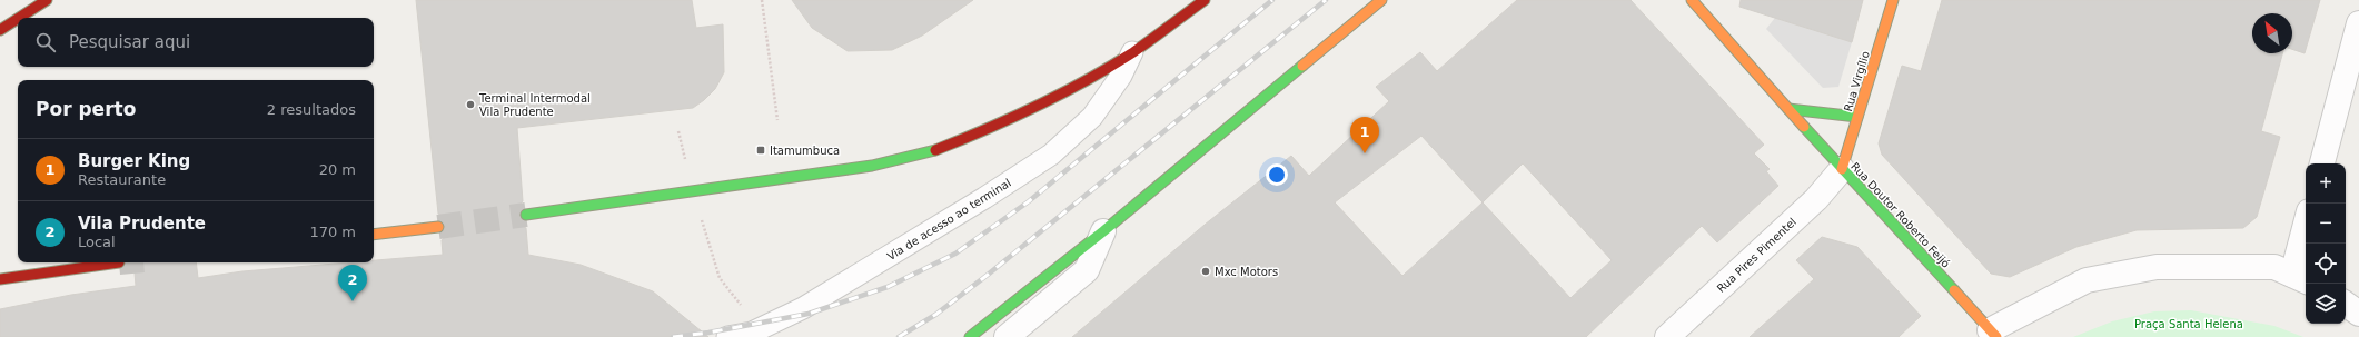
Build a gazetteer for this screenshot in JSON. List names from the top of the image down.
{
  "streets": {
    "main road": ["Rua Virgílio", "Rua Doutor Roberto Feijó"],
    "street": ["Rua Pires Pimentel"],
    "lane": ["Via de acesso ao terminal"]
  },
  "crossings": [
    ["Rua Virgílio", "Rua Doutor Roberto Feijó"],
    ["Rua Virgílio", "Rua Pires Pimentel"],
    ["Rua Doutor Roberto Feijó", "Rua Pires Pimentel"]
  ],
  "parks": ["Praça Santa Helena"],
  "places": {
    "other": ["Terminal Intermodal Vila Prudente", "Mxc Motors"],
    "transit": ["Itamumbuca"]
  },
  "north": "top left",
  "page": {
    "search": "Pesquisar aqui",
    "heading": ["Por perto", "2 resultados"],
    "pins": ["1", "2"],
    "list": [
      {
        "mark": "1",
        "name": "Burger King",
        "note": "Restaurante",
        "value": "20 m"
      },
      {
        "mark": "2",
        "name": "Vila Prudente",
        "note": "Local",
        "value": "170 m"
      }
    ],
    "map_buttons": ["+", "−"]
  }
}
